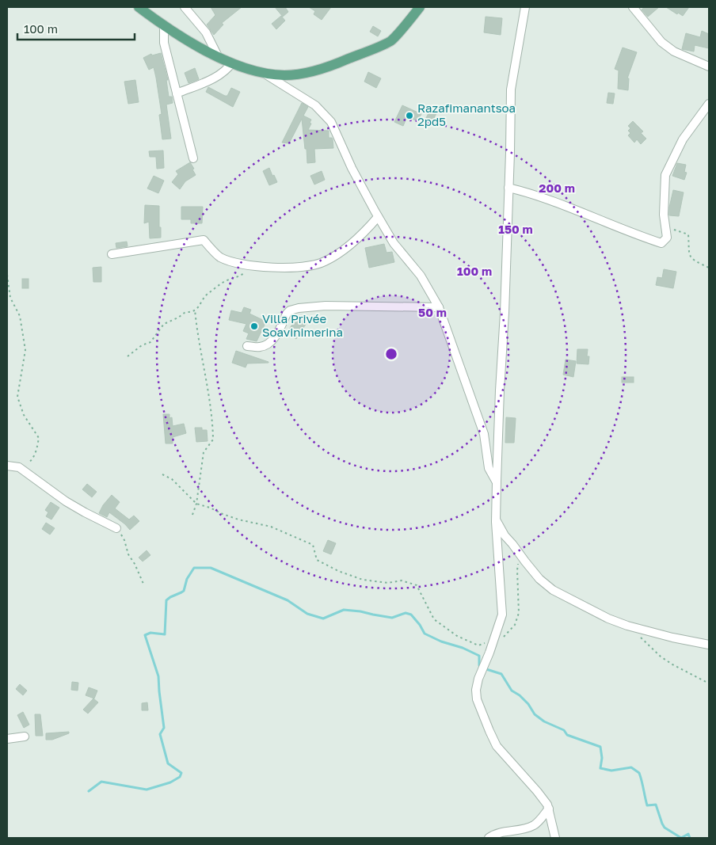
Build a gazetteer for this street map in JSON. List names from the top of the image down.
{
  "places": ["Razafimanantsoa 2pd5", "Villa Privée Soavinimerina"],
  "scale_bar": "100 m",
  "rings": [
    "200 m",
    "150 m",
    "100 m",
    "50 m"
  ]
}
